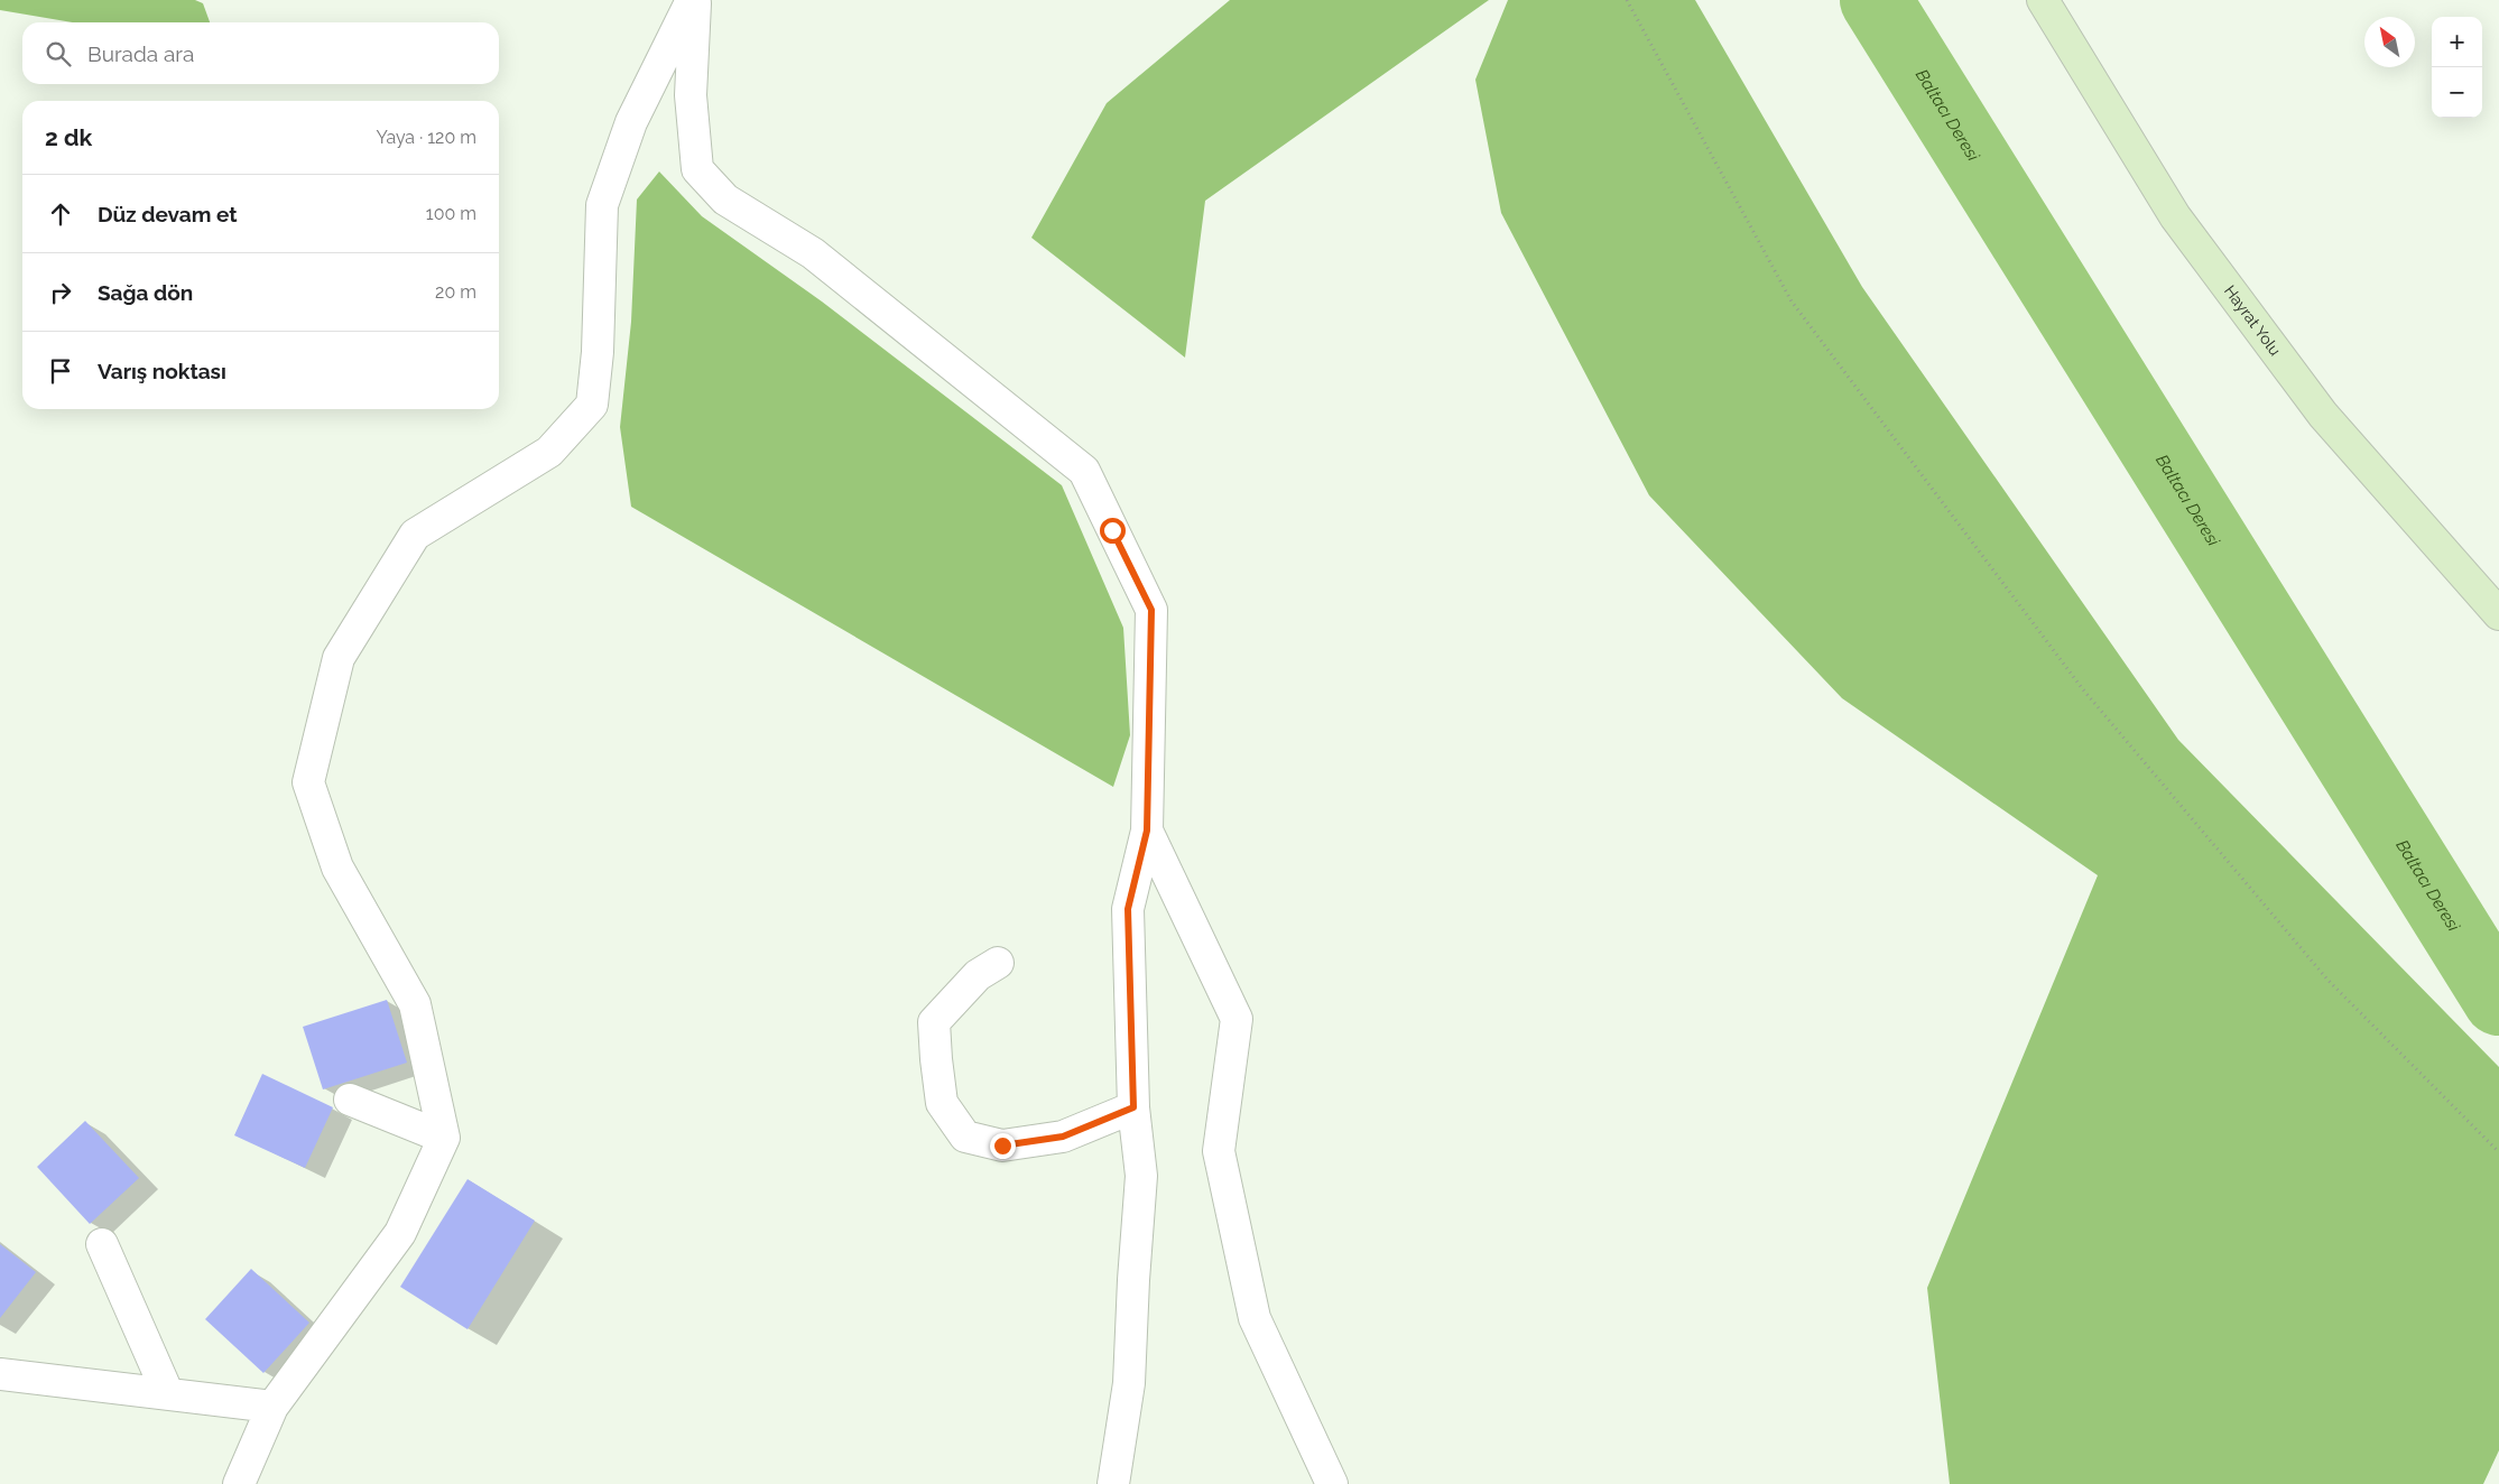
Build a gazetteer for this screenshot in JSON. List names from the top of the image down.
{
  "streets": {
    "main road": ["Hayrat Yolu"]
  },
  "water": ["Baltacı Deresi"],
  "north": "top left",
  "page": {
    "map_buttons": ["+", "−"],
    "search": "Burada ara",
    "heading": ["2 dk", "Yaya · 120 m"],
    "list": [
      ["Düz devam et", "100 m"],
      ["Sağa dön", "20 m"],
      "Varış noktası"
    ]
  }
}
